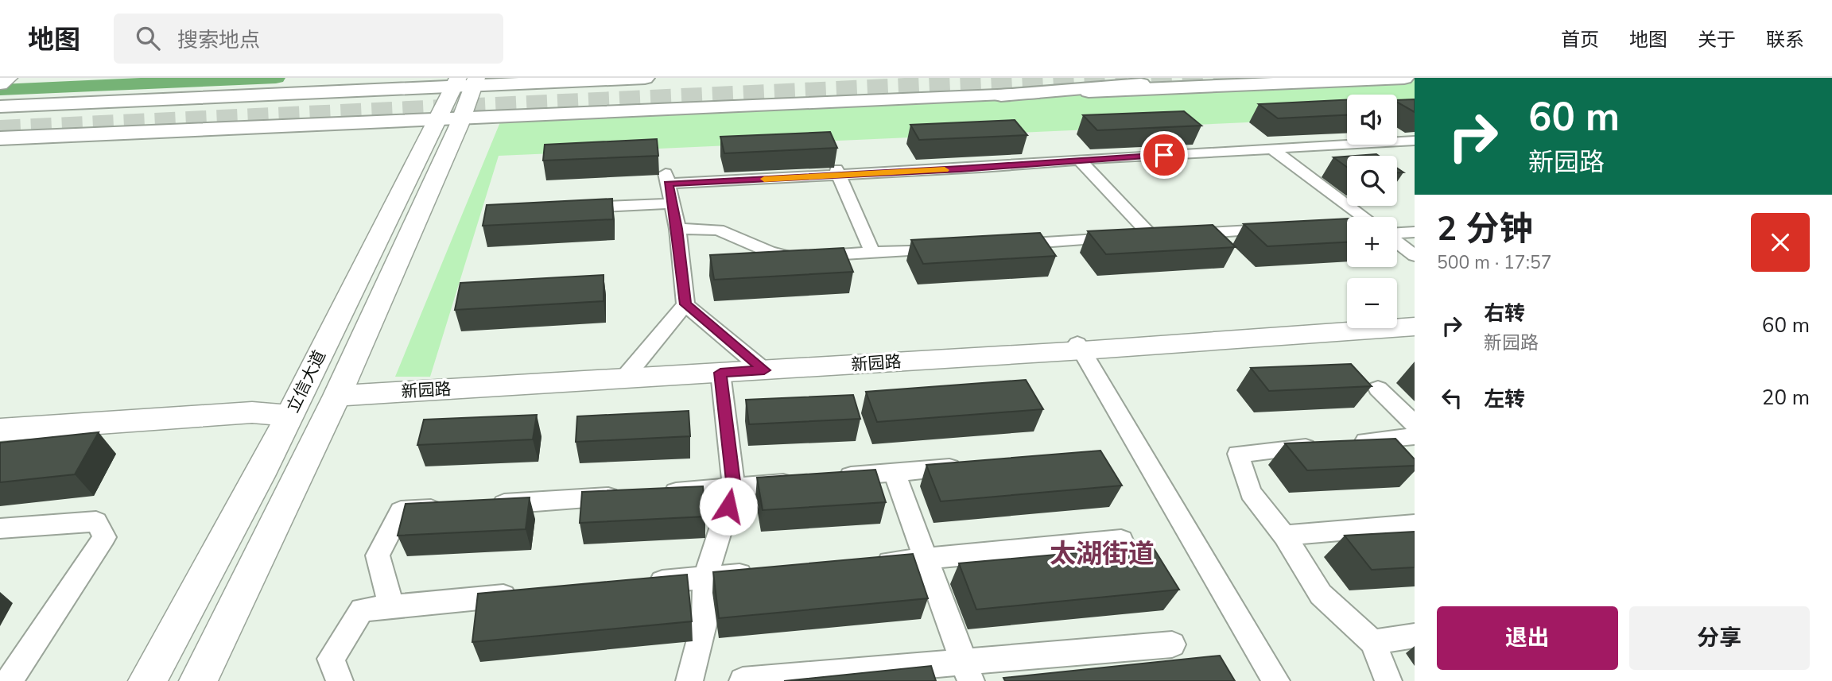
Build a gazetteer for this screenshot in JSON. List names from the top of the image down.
{
  "streets": {
    "street": ["新园路", "立信大道"]
  },
  "crossings": [
    ["新园路", "立信大道"]
  ],
  "districts": ["太湖街道"],
  "page": {
    "header": "地图",
    "search": "搜索地点",
    "nav": [
      "首页",
      "地图",
      "关于",
      "联系"
    ],
    "turn": ["60 m", "新园路"],
    "map_buttons": ["+", "−"],
    "heading": ["2 分钟", "500 m · 17:57"],
    "list": [
      {
        "name": "右转",
        "note": "新园路",
        "value": "60 m"
      },
      {
        "name": "左转",
        "value": "20 m"
      }
    ],
    "buttons": ["退出", "分享"]
  }
}
